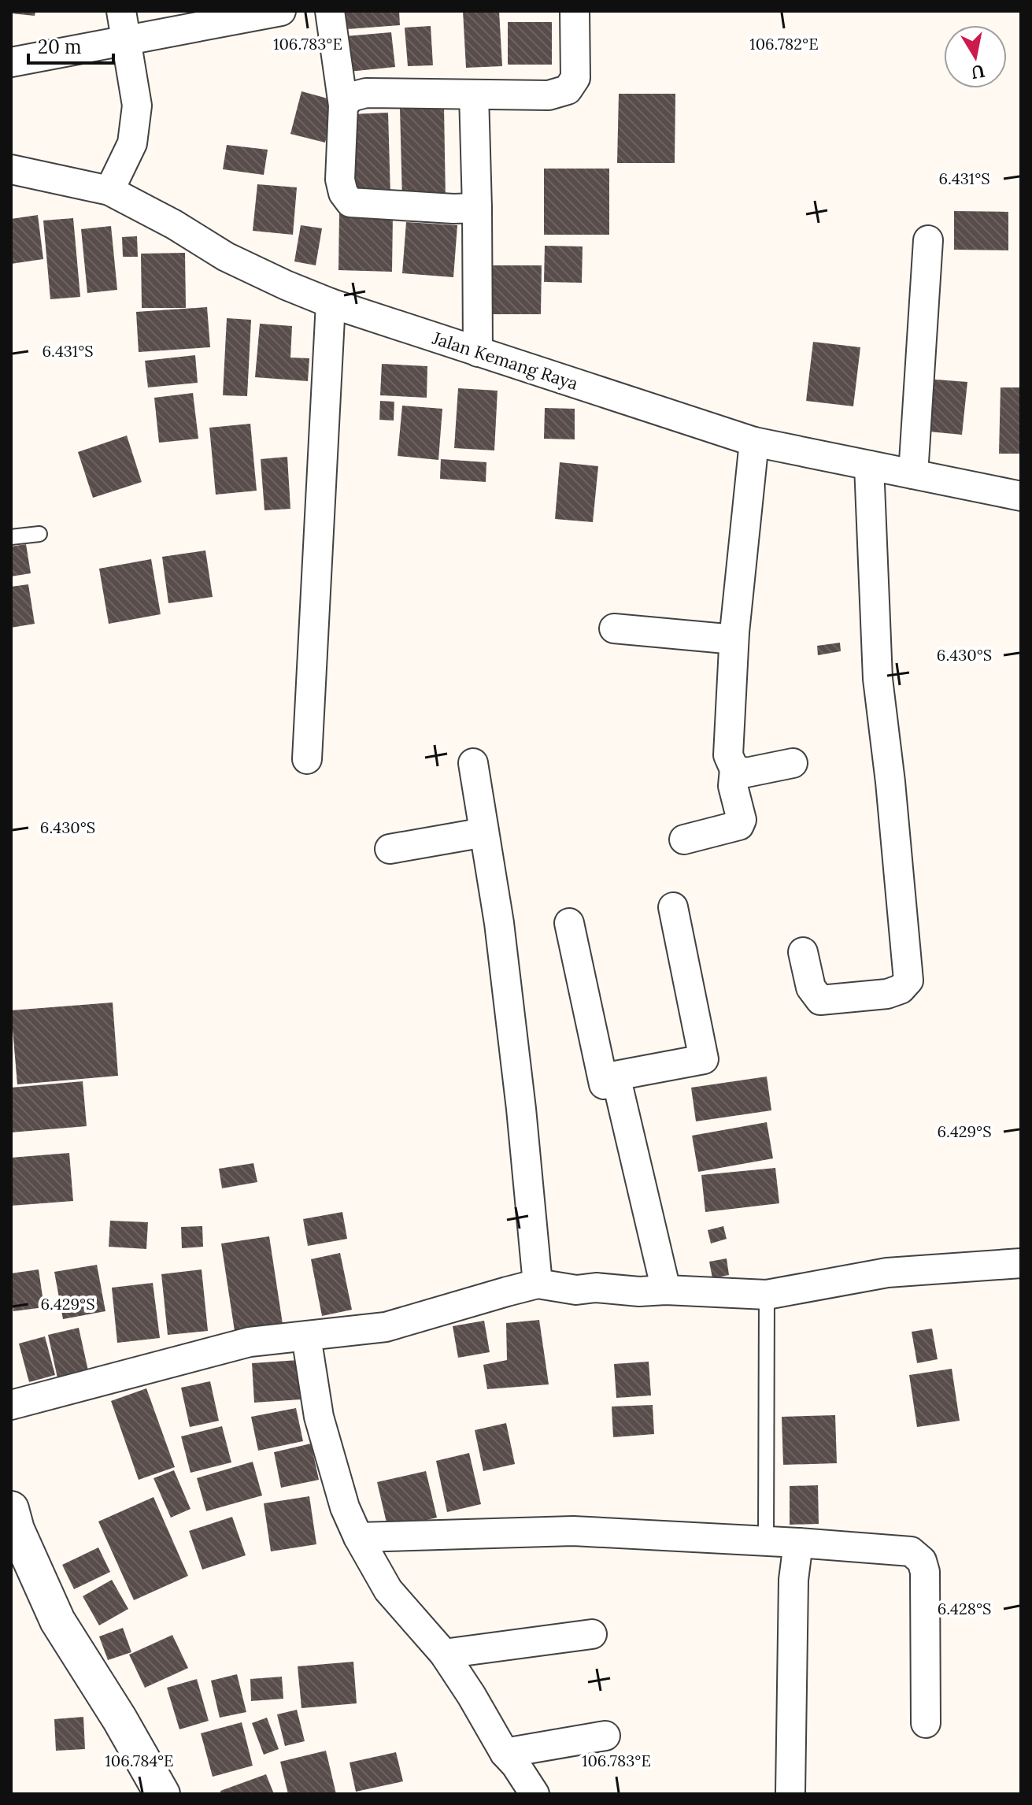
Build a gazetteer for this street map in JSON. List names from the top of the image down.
{
  "streets": {
    "street": ["Jalan Kemang Raya"]
  },
  "scale_bar": "20 m",
  "north": "bottom",
  "coordinates": [
    "106.783°E",
    "106.782°E",
    "6.431°S",
    "6.430°S",
    "6.429°S",
    "6.428°S",
    "106.784°E"
  ]
}
